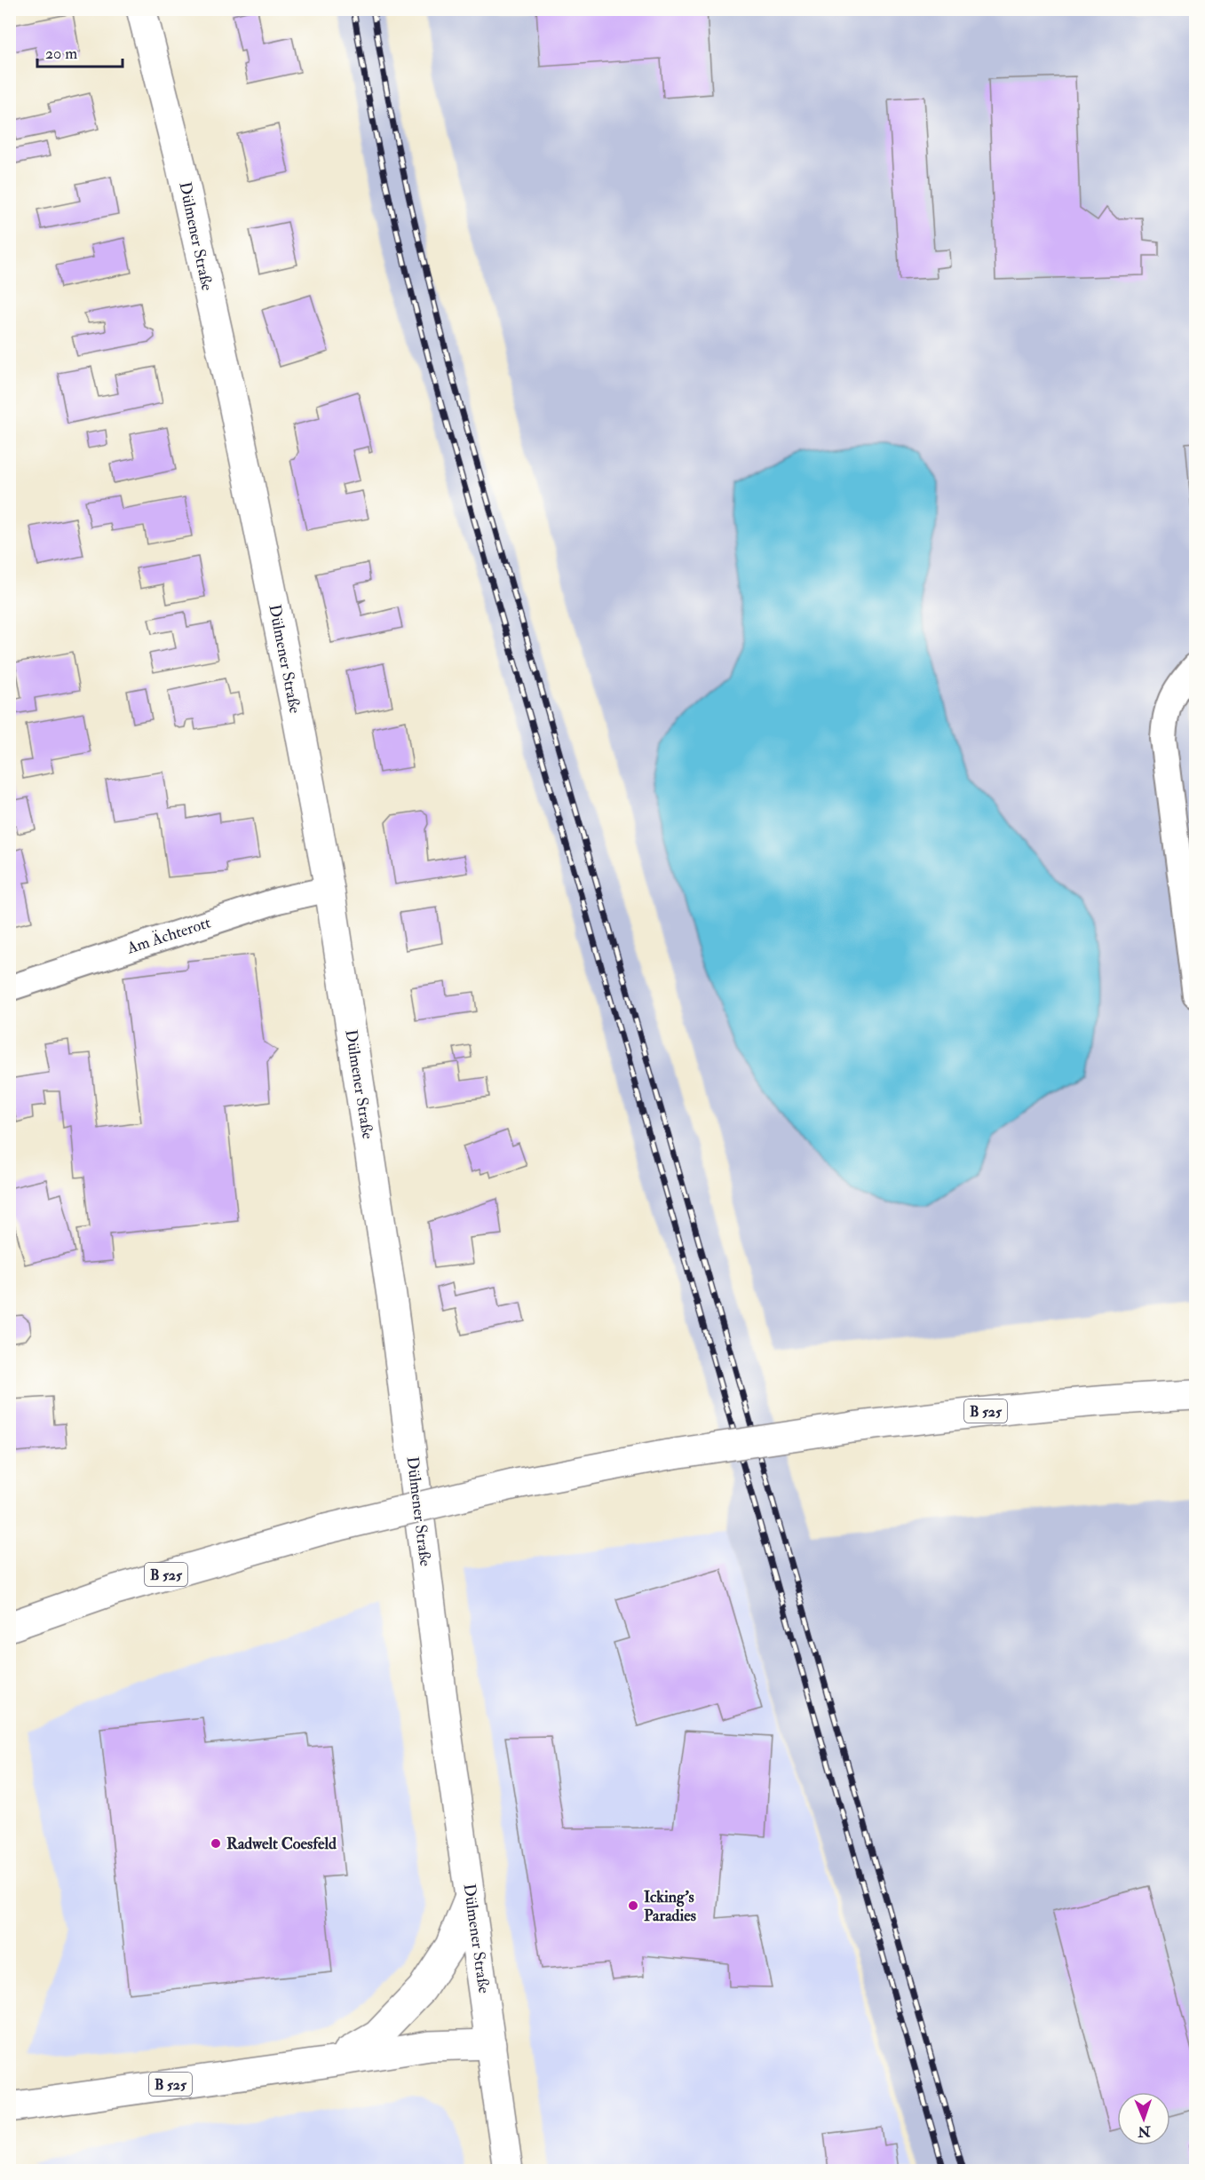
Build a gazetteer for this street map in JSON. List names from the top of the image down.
{
  "streets": {
    "street": ["Dülmener Straße", "Am Ächterott", "B 525"]
  },
  "crossings": [
    ["Dülmener Straße", "Am Ächterott"],
    ["Dülmener Straße", "B 525"]
  ],
  "places": ["Radwelt Coesfeld", "Icking's Paradies"],
  "scale_bar": "20 m",
  "north": "bottom"
}
